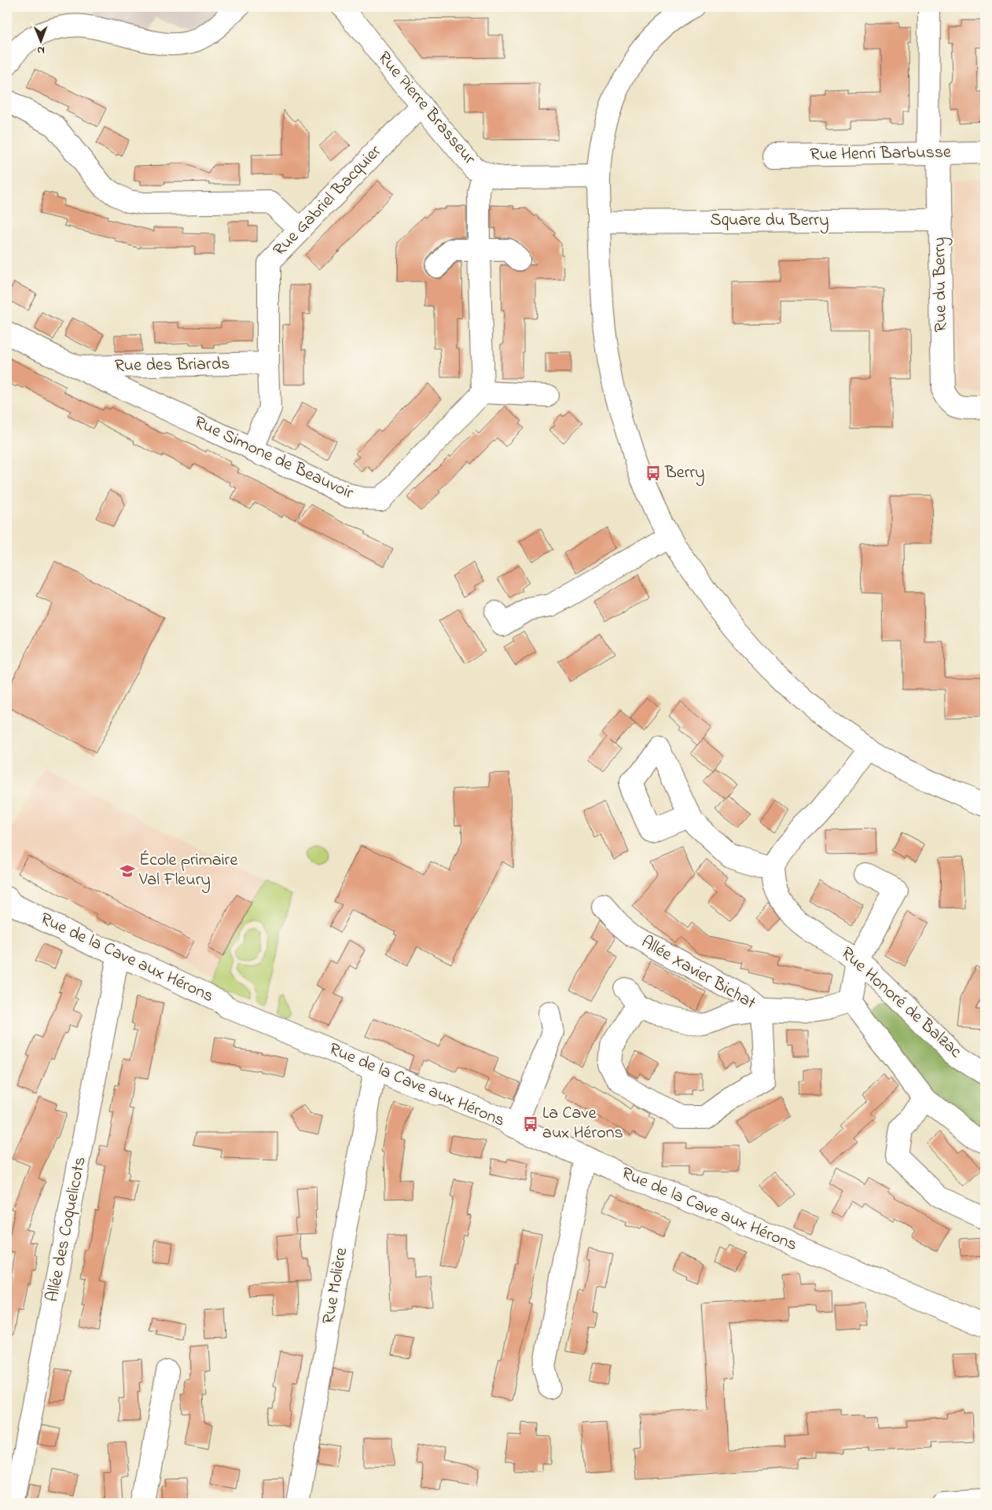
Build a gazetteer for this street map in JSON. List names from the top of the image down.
{
  "streets": {
    "street": [
      "Rue Pierre Brasseur",
      "Rue Henri Barbusse",
      "Rue Gabriel Bacquier",
      "Square du Berry",
      "Rue du Berry",
      "Rue des Briards",
      "Rue Simone de Beauvoir",
      "Rue de la Cave aux Hérons",
      "Allée Xavier Bichat",
      "Rue Honoré de Balzac",
      "Allée des Coquelicots",
      "Rue Molière"
    ]
  },
  "crossings": [
    ["Rue Pierre Brasseur", "Rue Gabriel Bacquier"],
    ["Rue Henri Barbusse", "Rue du Berry"],
    ["Rue Gabriel Bacquier", "Rue des Briards"],
    ["Rue Gabriel Bacquier", "Rue Simone de Beauvoir"],
    ["Square du Berry", "Rue du Berry"],
    ["Rue des Briards", "Rue Simone de Beauvoir"],
    ["Rue de la Cave aux Hérons", "Allée des Coquelicots"],
    ["Rue de la Cave aux Hérons", "Rue Molière"]
  ],
  "places": {
    "bus stop": ["Berry", "La Cave aux Hérons"],
    "school or university": ["École primaire Val Fleury"]
  },
  "north": "bottom"
}
